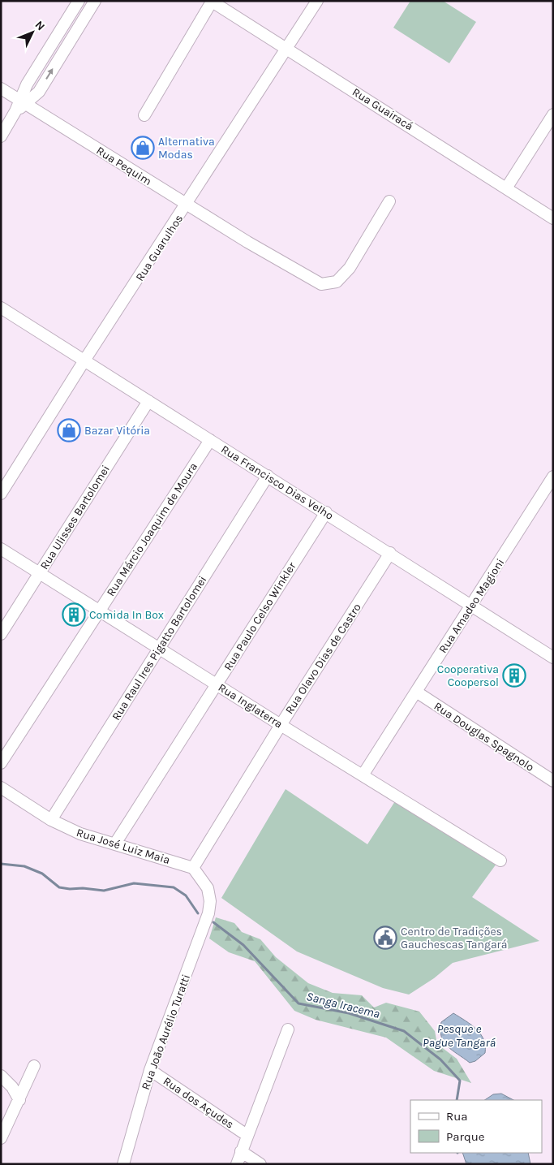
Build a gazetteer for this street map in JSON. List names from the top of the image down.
{
  "streets": {
    "street": [
      "Rua Guairacá",
      "Rua Pequim",
      "Rua Guarulhos",
      "Rua Francisco Dias Velho",
      "Rua Ulisses Bartolomei",
      "Rua Márcio Joaquim de Moura",
      "Rua Amadeo Magioni",
      "Rua Paulo Celso Winkler",
      "Rua Raul Ires Pigatto Bartolomei",
      "Rua Olavo Dias de Castro",
      "Rua Inglaterra",
      "Rua Douglas Spagnolo",
      "Rua José Luiz Maia",
      "Rua João Aurélio Turatti",
      "Rua dos Açudes"
    ]
  },
  "crossings": [
    ["Rua Guairacá", "Rua Guarulhos"],
    ["Rua Pequim", "Rua Guarulhos"],
    ["Rua Guarulhos", "Rua Francisco Dias Velho"],
    ["Rua Francisco Dias Velho", "Rua Ulisses Bartolomei"],
    ["Rua Francisco Dias Velho", "Rua Márcio Joaquim de Moura"],
    ["Rua Francisco Dias Velho", "Rua Amadeo Magioni"],
    ["Rua Francisco Dias Velho", "Rua Paulo Celso Winkler"],
    ["Rua Francisco Dias Velho", "Rua Raul Ires Pigatto Bartolomei"],
    ["Rua Francisco Dias Velho", "Rua Olavo Dias de Castro"],
    ["Rua Ulisses Bartolomei", "Rua Inglaterra"],
    ["Rua Márcio Joaquim de Moura", "Rua Inglaterra"],
    ["Rua Amadeo Magioni", "Rua Inglaterra"],
    ["Rua Amadeo Magioni", "Rua Douglas Spagnolo"],
    ["Rua Paulo Celso Winkler", "Rua Inglaterra"],
    ["Rua Paulo Celso Winkler", "Rua José Luiz Maia"],
    ["Rua Raul Ires Pigatto Bartolomei", "Rua Inglaterra"],
    ["Rua Raul Ires Pigatto Bartolomei", "Rua José Luiz Maia"],
    ["Rua Olavo Dias de Castro", "Rua Inglaterra"],
    ["Rua Olavo Dias de Castro", "Rua José Luiz Maia"],
    ["Rua Olavo Dias de Castro", "Rua João Aurélio Turatti"],
    ["Rua José Luiz Maia", "Rua João Aurélio Turatti"],
    ["Rua João Aurélio Turatti", "Rua dos Açudes"]
  ],
  "water": ["Sanga Iracema", "Pesque e Pague Tangará"],
  "places": {
    "shop": ["Alternativa Modas", "Bazar Vitória"],
    "building": ["Comida In Box", "Cooperativa Coopersol"],
    "public building": ["Centro de Tradições Gauchescas Tangará"]
  },
  "legend": ["Rua", "Parque"],
  "north": "top right"
}
